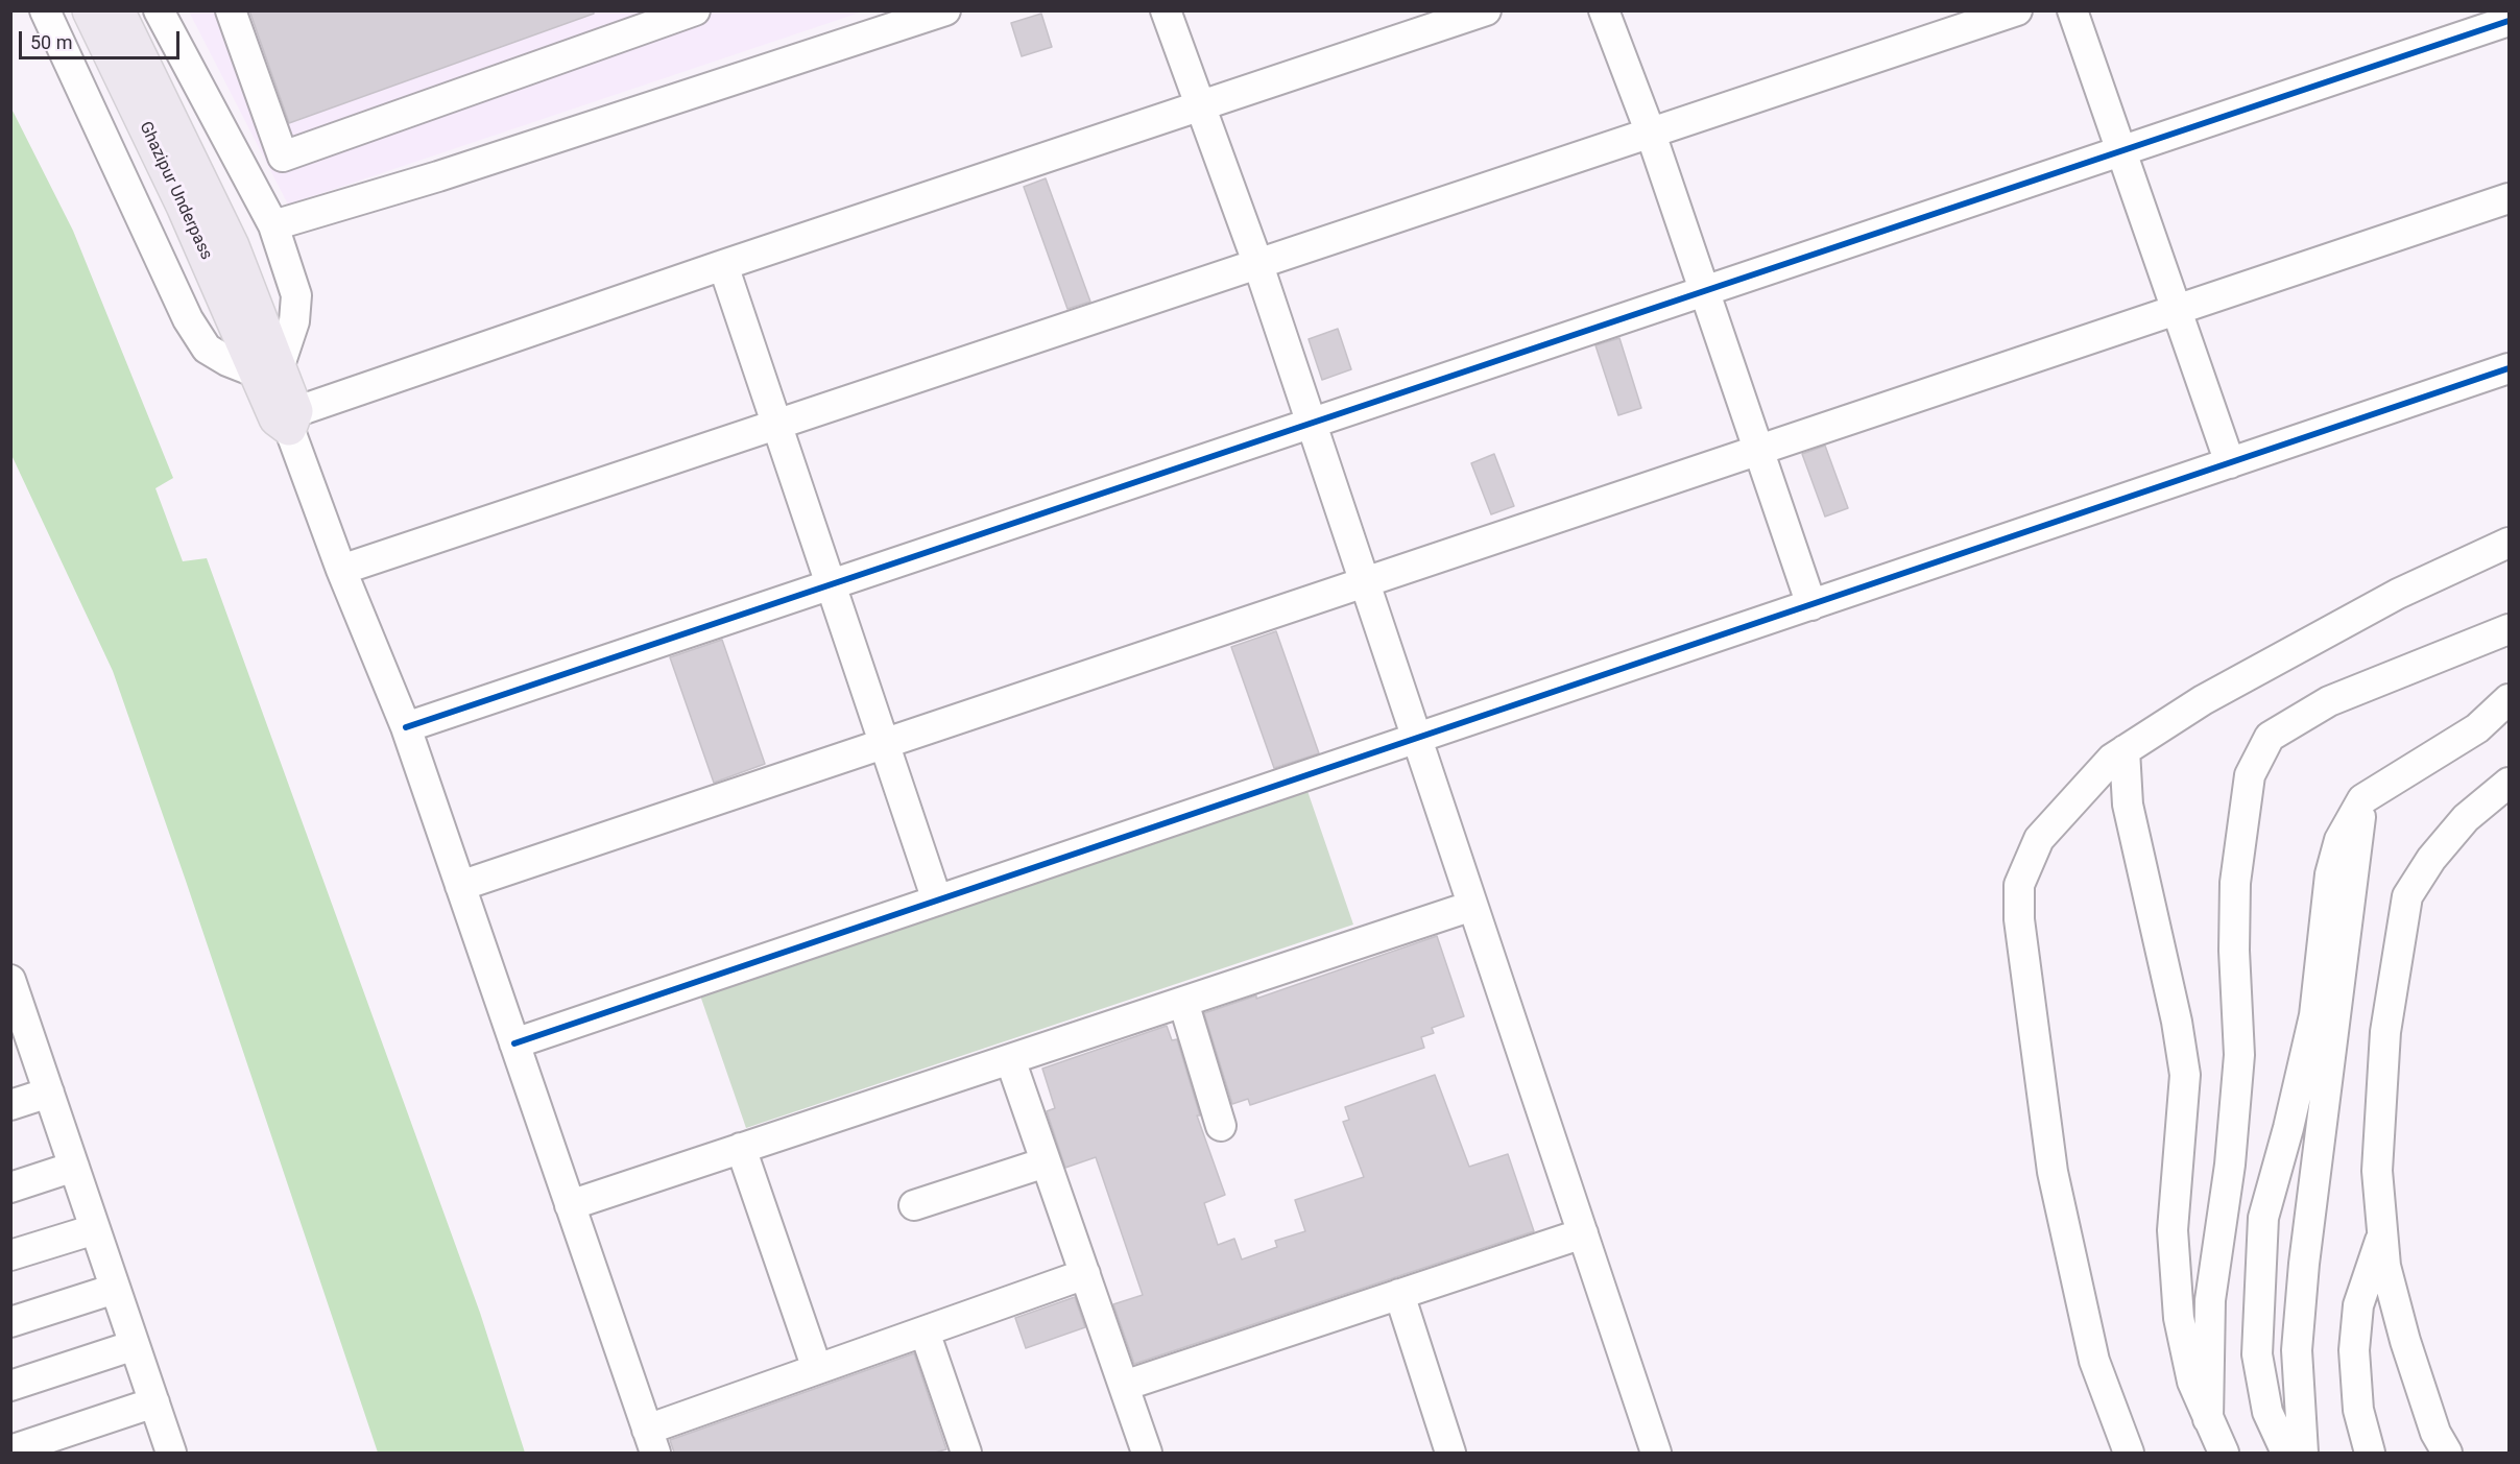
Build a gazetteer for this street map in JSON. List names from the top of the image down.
{
  "streets": {
    "main road": ["Ghazipur Underpass"]
  },
  "scale_bar": "50 m"
}
